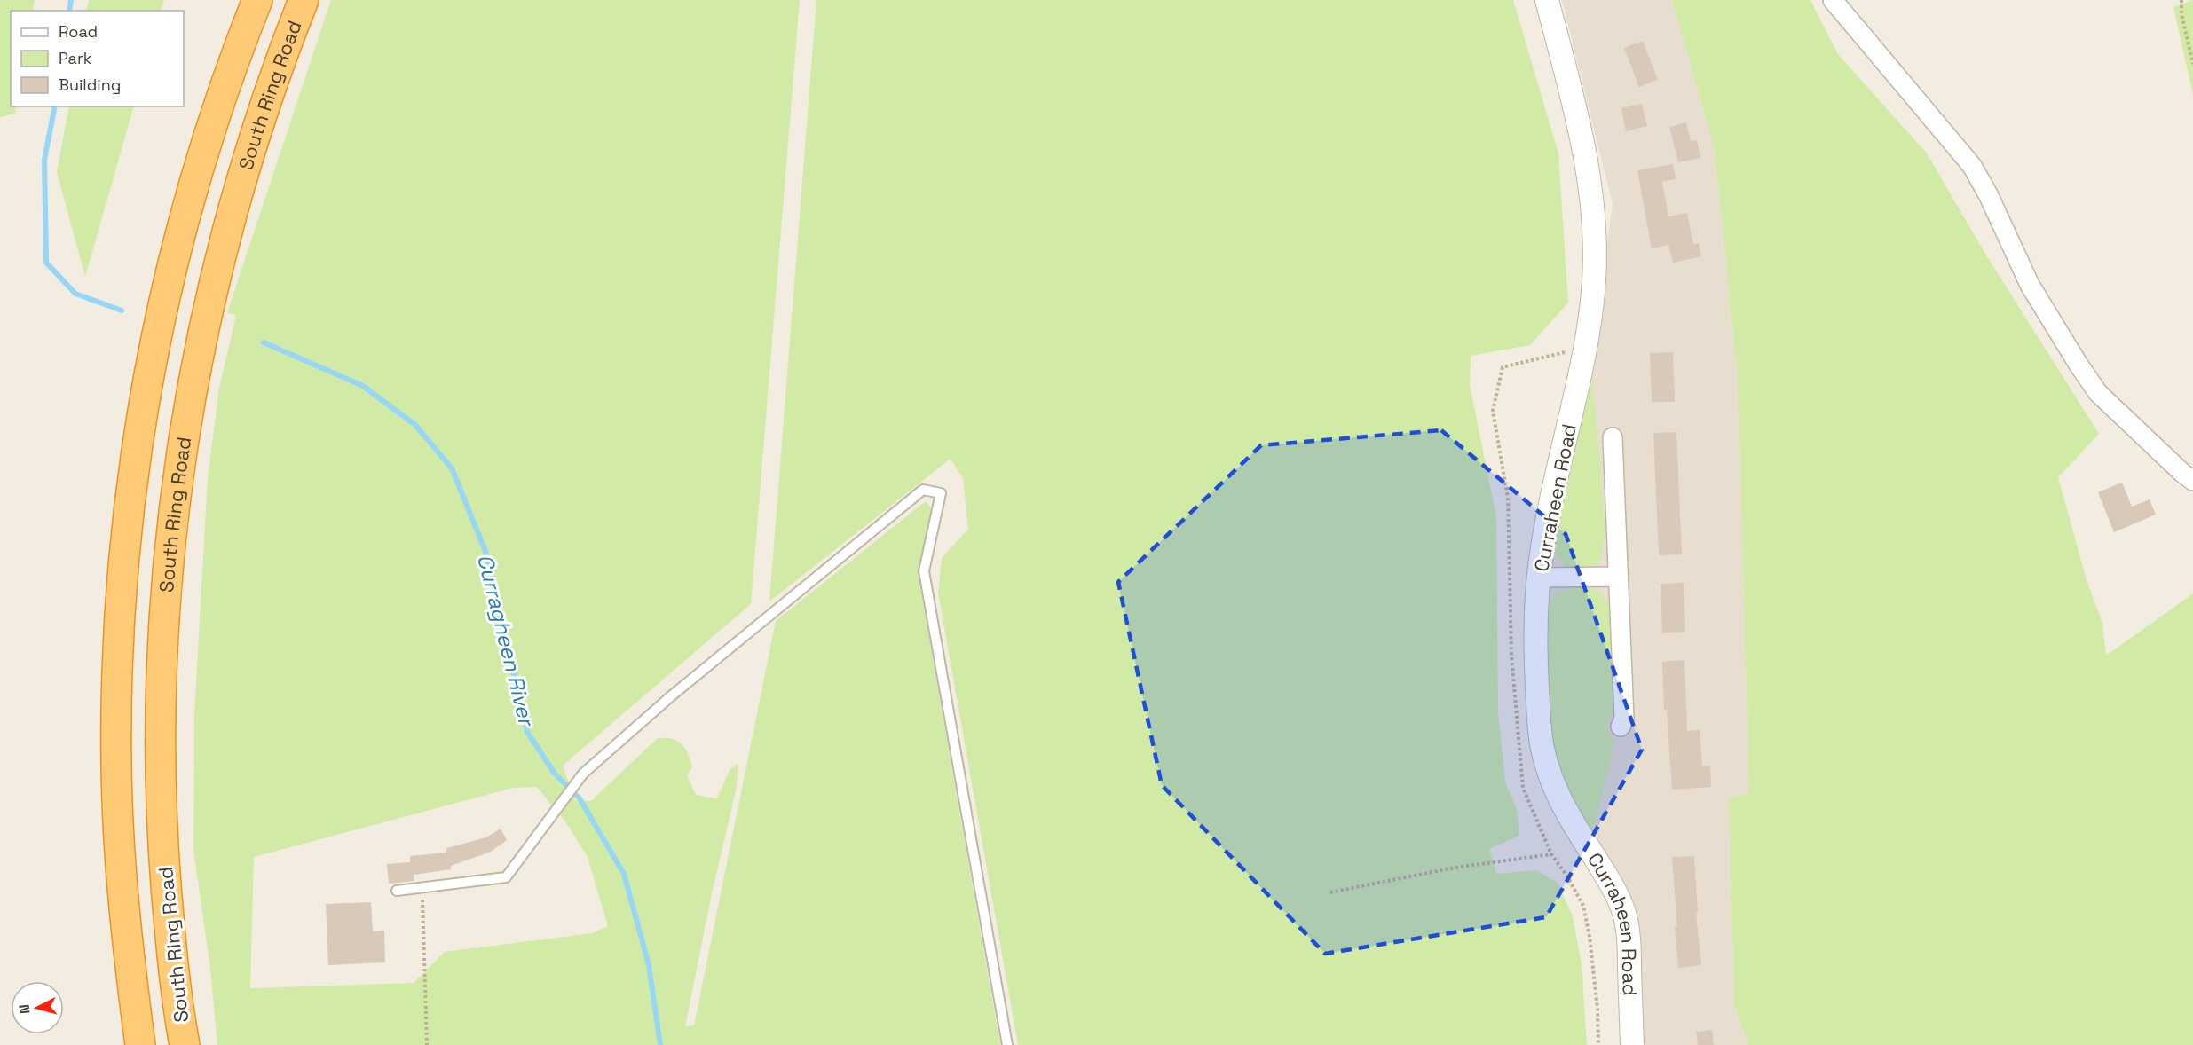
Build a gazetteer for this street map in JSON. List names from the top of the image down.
{
  "streets": {
    "highway": ["South Ring Road"],
    "street": ["Curraheen Road"]
  },
  "water": ["Curragheen River"],
  "legend": ["Road", "Park", "Building"],
  "north": "left"
}
